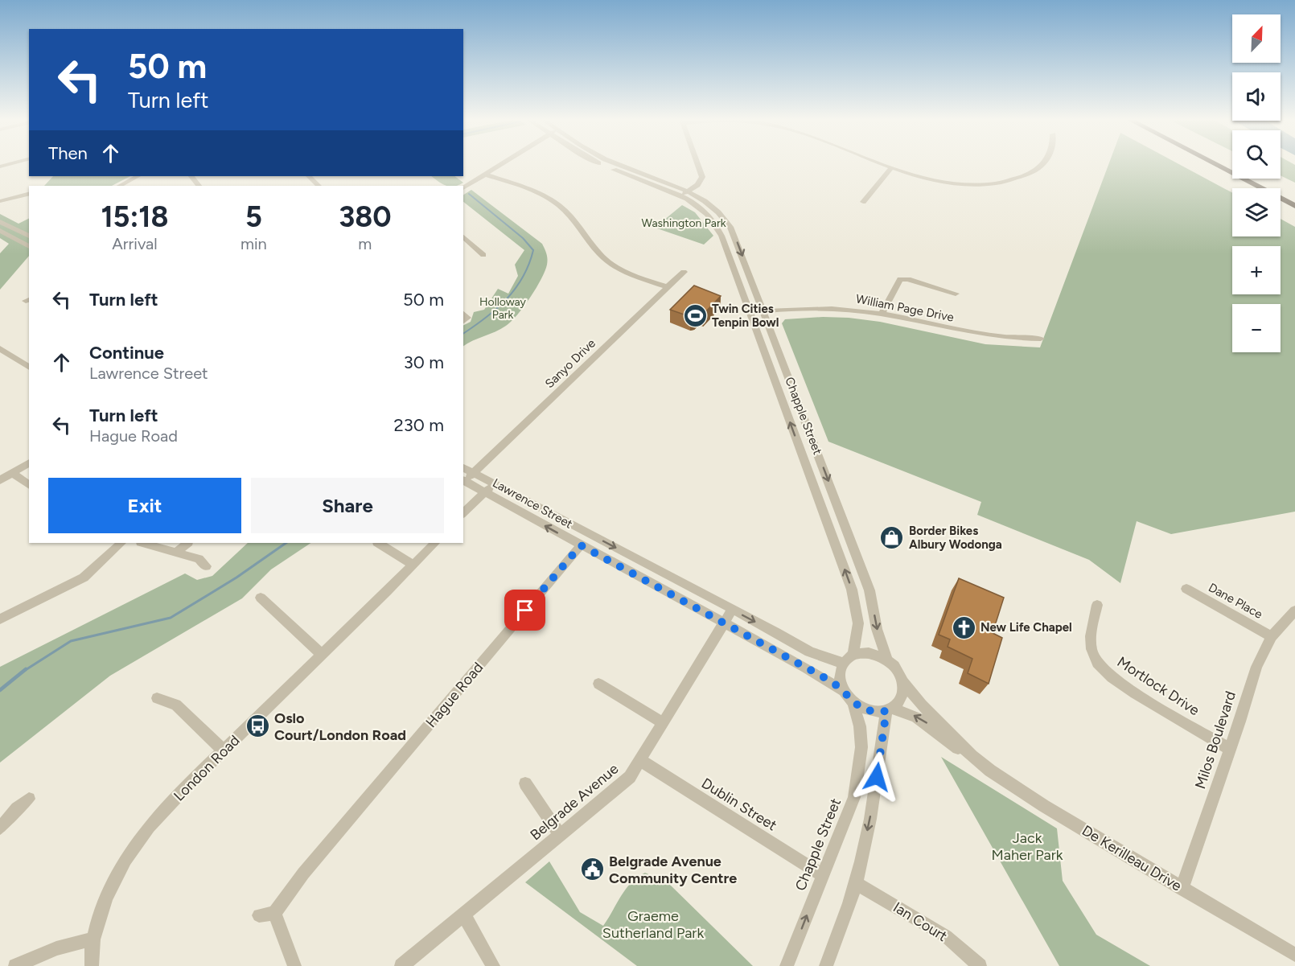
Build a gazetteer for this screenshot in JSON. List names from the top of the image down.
{
  "streets": {
    "street": [
      "William Page Drive",
      "Sanyo Drive",
      "Chapple Street",
      "Lawrence Street",
      "Dane Place",
      "Mortlock Drive",
      "Hague Road",
      "Milos Boulevard",
      "London Road",
      "Belgrade Avenue",
      "Dublin Street",
      "De Kerilleau Drive",
      "Ian Court"
    ]
  },
  "crossings": [
    ["William Page Drive", "Chapple Street"],
    ["Sanyo Drive", "Lawrence Street"],
    ["Chapple Street", "Lawrence Street"],
    ["Chapple Street", "Dublin Street"],
    ["Chapple Street", "De Kerilleau Drive"],
    ["Lawrence Street", "Hague Road"],
    ["Lawrence Street", "Belgrade Avenue"],
    ["Lawrence Street", "De Kerilleau Drive"],
    ["Dane Place", "Milos Boulevard"],
    ["Mortlock Drive", "Milos Boulevard"],
    ["Milos Boulevard", "De Kerilleau Drive"],
    ["Belgrade Avenue", "Dublin Street"]
  ],
  "parks": [
    "Washington Park",
    "Holloway Park",
    "Jack Maher Park",
    "Graeme Sutherland Park"
  ],
  "places": {
    "sports": ["Twin Cities Tenpin Bowl"],
    "shop": ["Border Bikes Albury Wodonga"],
    "church": ["New Life Chapel"],
    "bus stop": ["Oslo Court/London Road"],
    "public building": ["Belgrade Avenue Community Centre"]
  },
  "north": "top right",
  "page": {
    "map_buttons": ["+", "−"],
    "turn": ["50 m", "Turn left"],
    "then": "Then",
    "eta": [
      "15:18",
      "Arrival",
      "5",
      "min",
      "380",
      "m"
    ],
    "list": [
      {
        "name": "Turn left",
        "value": "50 m"
      },
      {
        "name": "Continue",
        "note": "Lawrence Street",
        "value": "30 m"
      },
      {
        "name": "Turn left",
        "note": "Hague Road",
        "value": "230 m"
      }
    ],
    "buttons": ["Exit", "Share"]
  }
}
